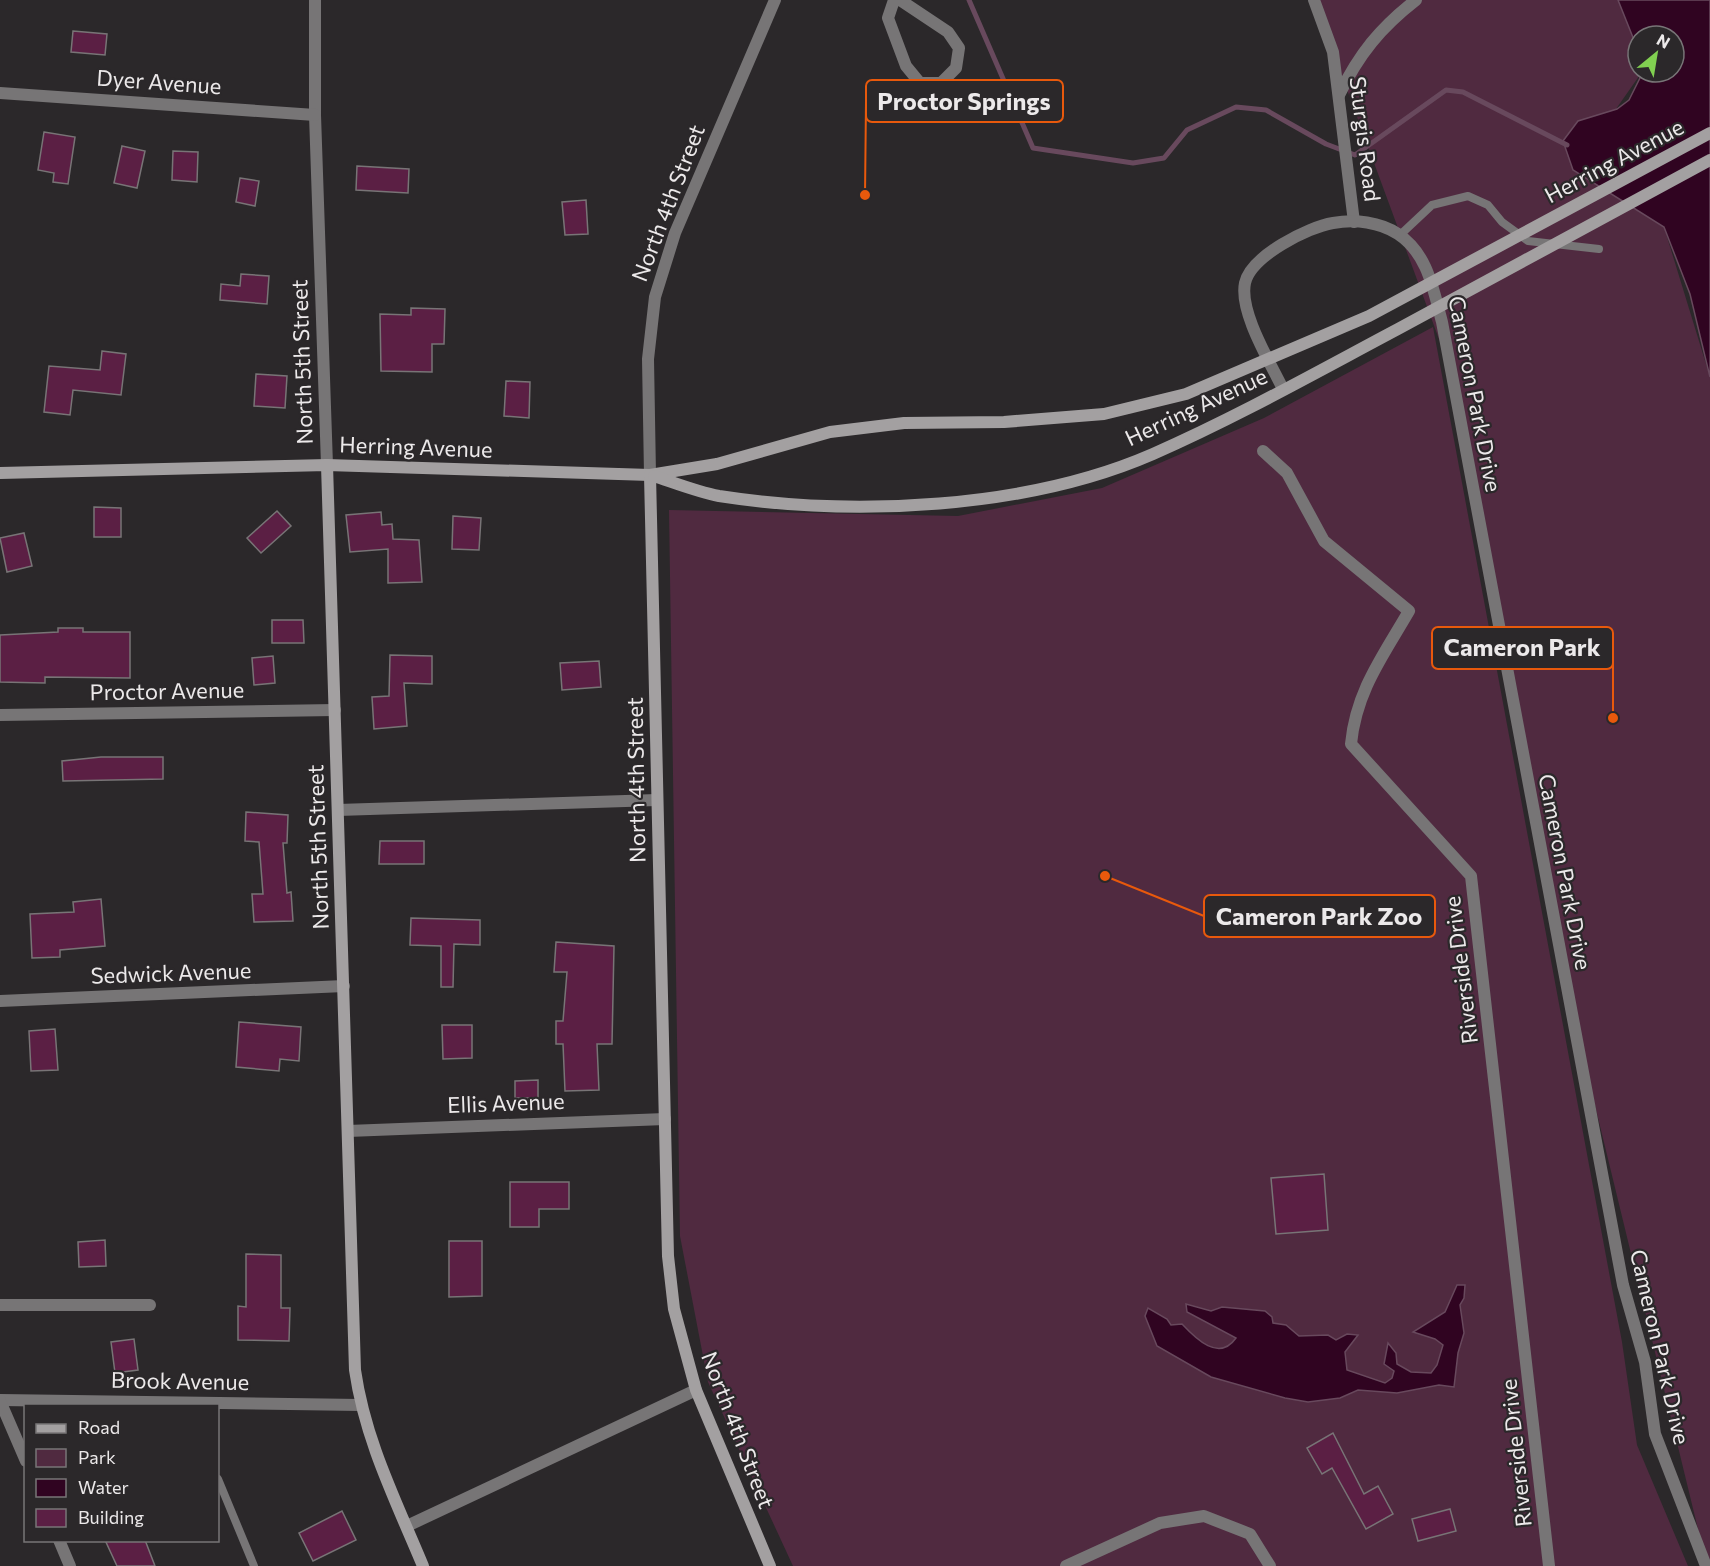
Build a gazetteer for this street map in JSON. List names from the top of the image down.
{
  "streets": {
    "main road": ["Herring Avenue", "North 4th Street", "North 5th Street"],
    "street": [
      "Dyer Avenue",
      "Sturgis Road",
      "Cameron Park Drive",
      "Proctor Avenue",
      "Riverside Drive",
      "Sedwick Avenue",
      "Ellis Avenue",
      "Brook Avenue"
    ]
  },
  "crossings": [
    ["Dyer Avenue", "North 5th Street"],
    ["Sturgis Road", "Herring Avenue"],
    ["Sturgis Road", "Cameron Park Drive"],
    ["Herring Avenue", "North 4th Street"],
    ["Herring Avenue", "North 5th Street"],
    ["North 4th Street", "Ellis Avenue"],
    ["North 5th Street", "Proctor Avenue"],
    ["North 5th Street", "Sedwick Avenue"],
    ["North 5th Street", "Ellis Avenue"],
    ["North 5th Street", "Brook Avenue"]
  ],
  "places": ["Proctor Springs", "Cameron Park", "Cameron Park Zoo"],
  "legend": [
    "Road",
    "Park",
    "Water",
    "Building"
  ],
  "north": "top right"
}
